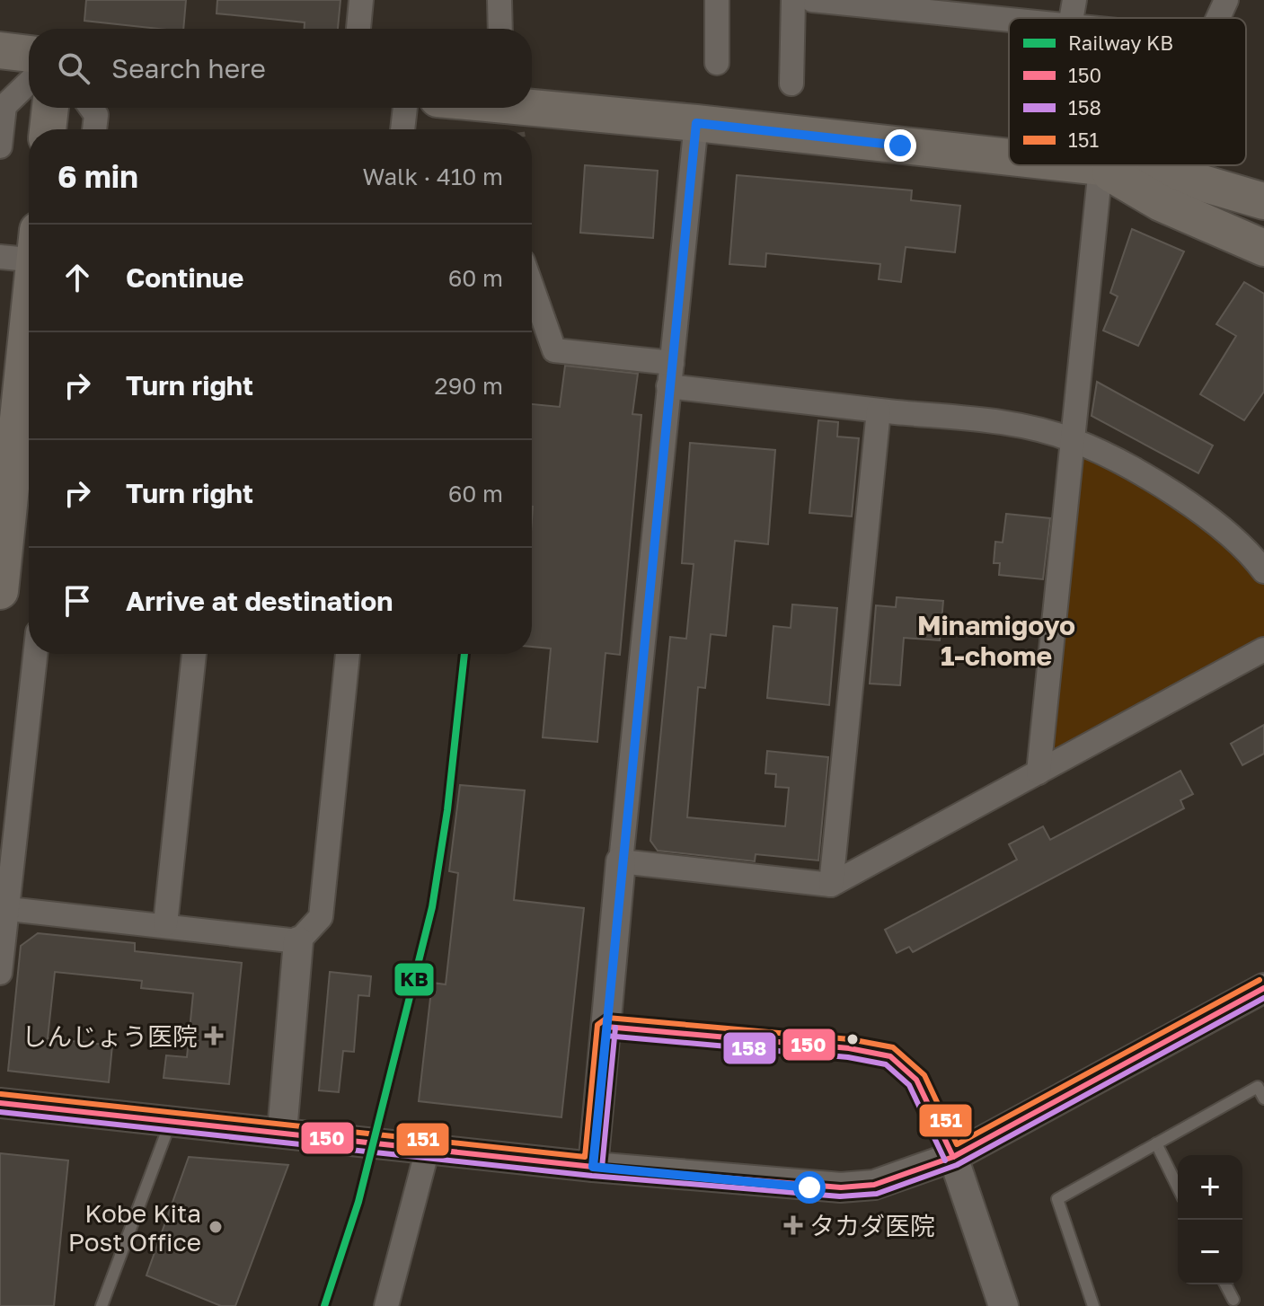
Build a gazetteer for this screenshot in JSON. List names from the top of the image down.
{
  "districts": ["Minamigoyo 1-chome"],
  "places": {
    "health": ["しんじょう医院", "タカダ医院"],
    "other": ["Kobe Kita Post Office"]
  },
  "lines": [
    "rail line KB",
    "transit line 151",
    "transit line 150",
    "transit line 158"
  ],
  "legend": [
    "Railway KB",
    "150",
    "158",
    "151"
  ],
  "page": {
    "search": "Search here",
    "heading": ["6 min", "Walk · 410 m"],
    "list": [
      ["Continue", "60 m"],
      ["Turn right", "290 m"],
      ["Turn right", "60 m"],
      "Arrive at destination"
    ],
    "map_buttons": ["+", "−"]
  }
}
